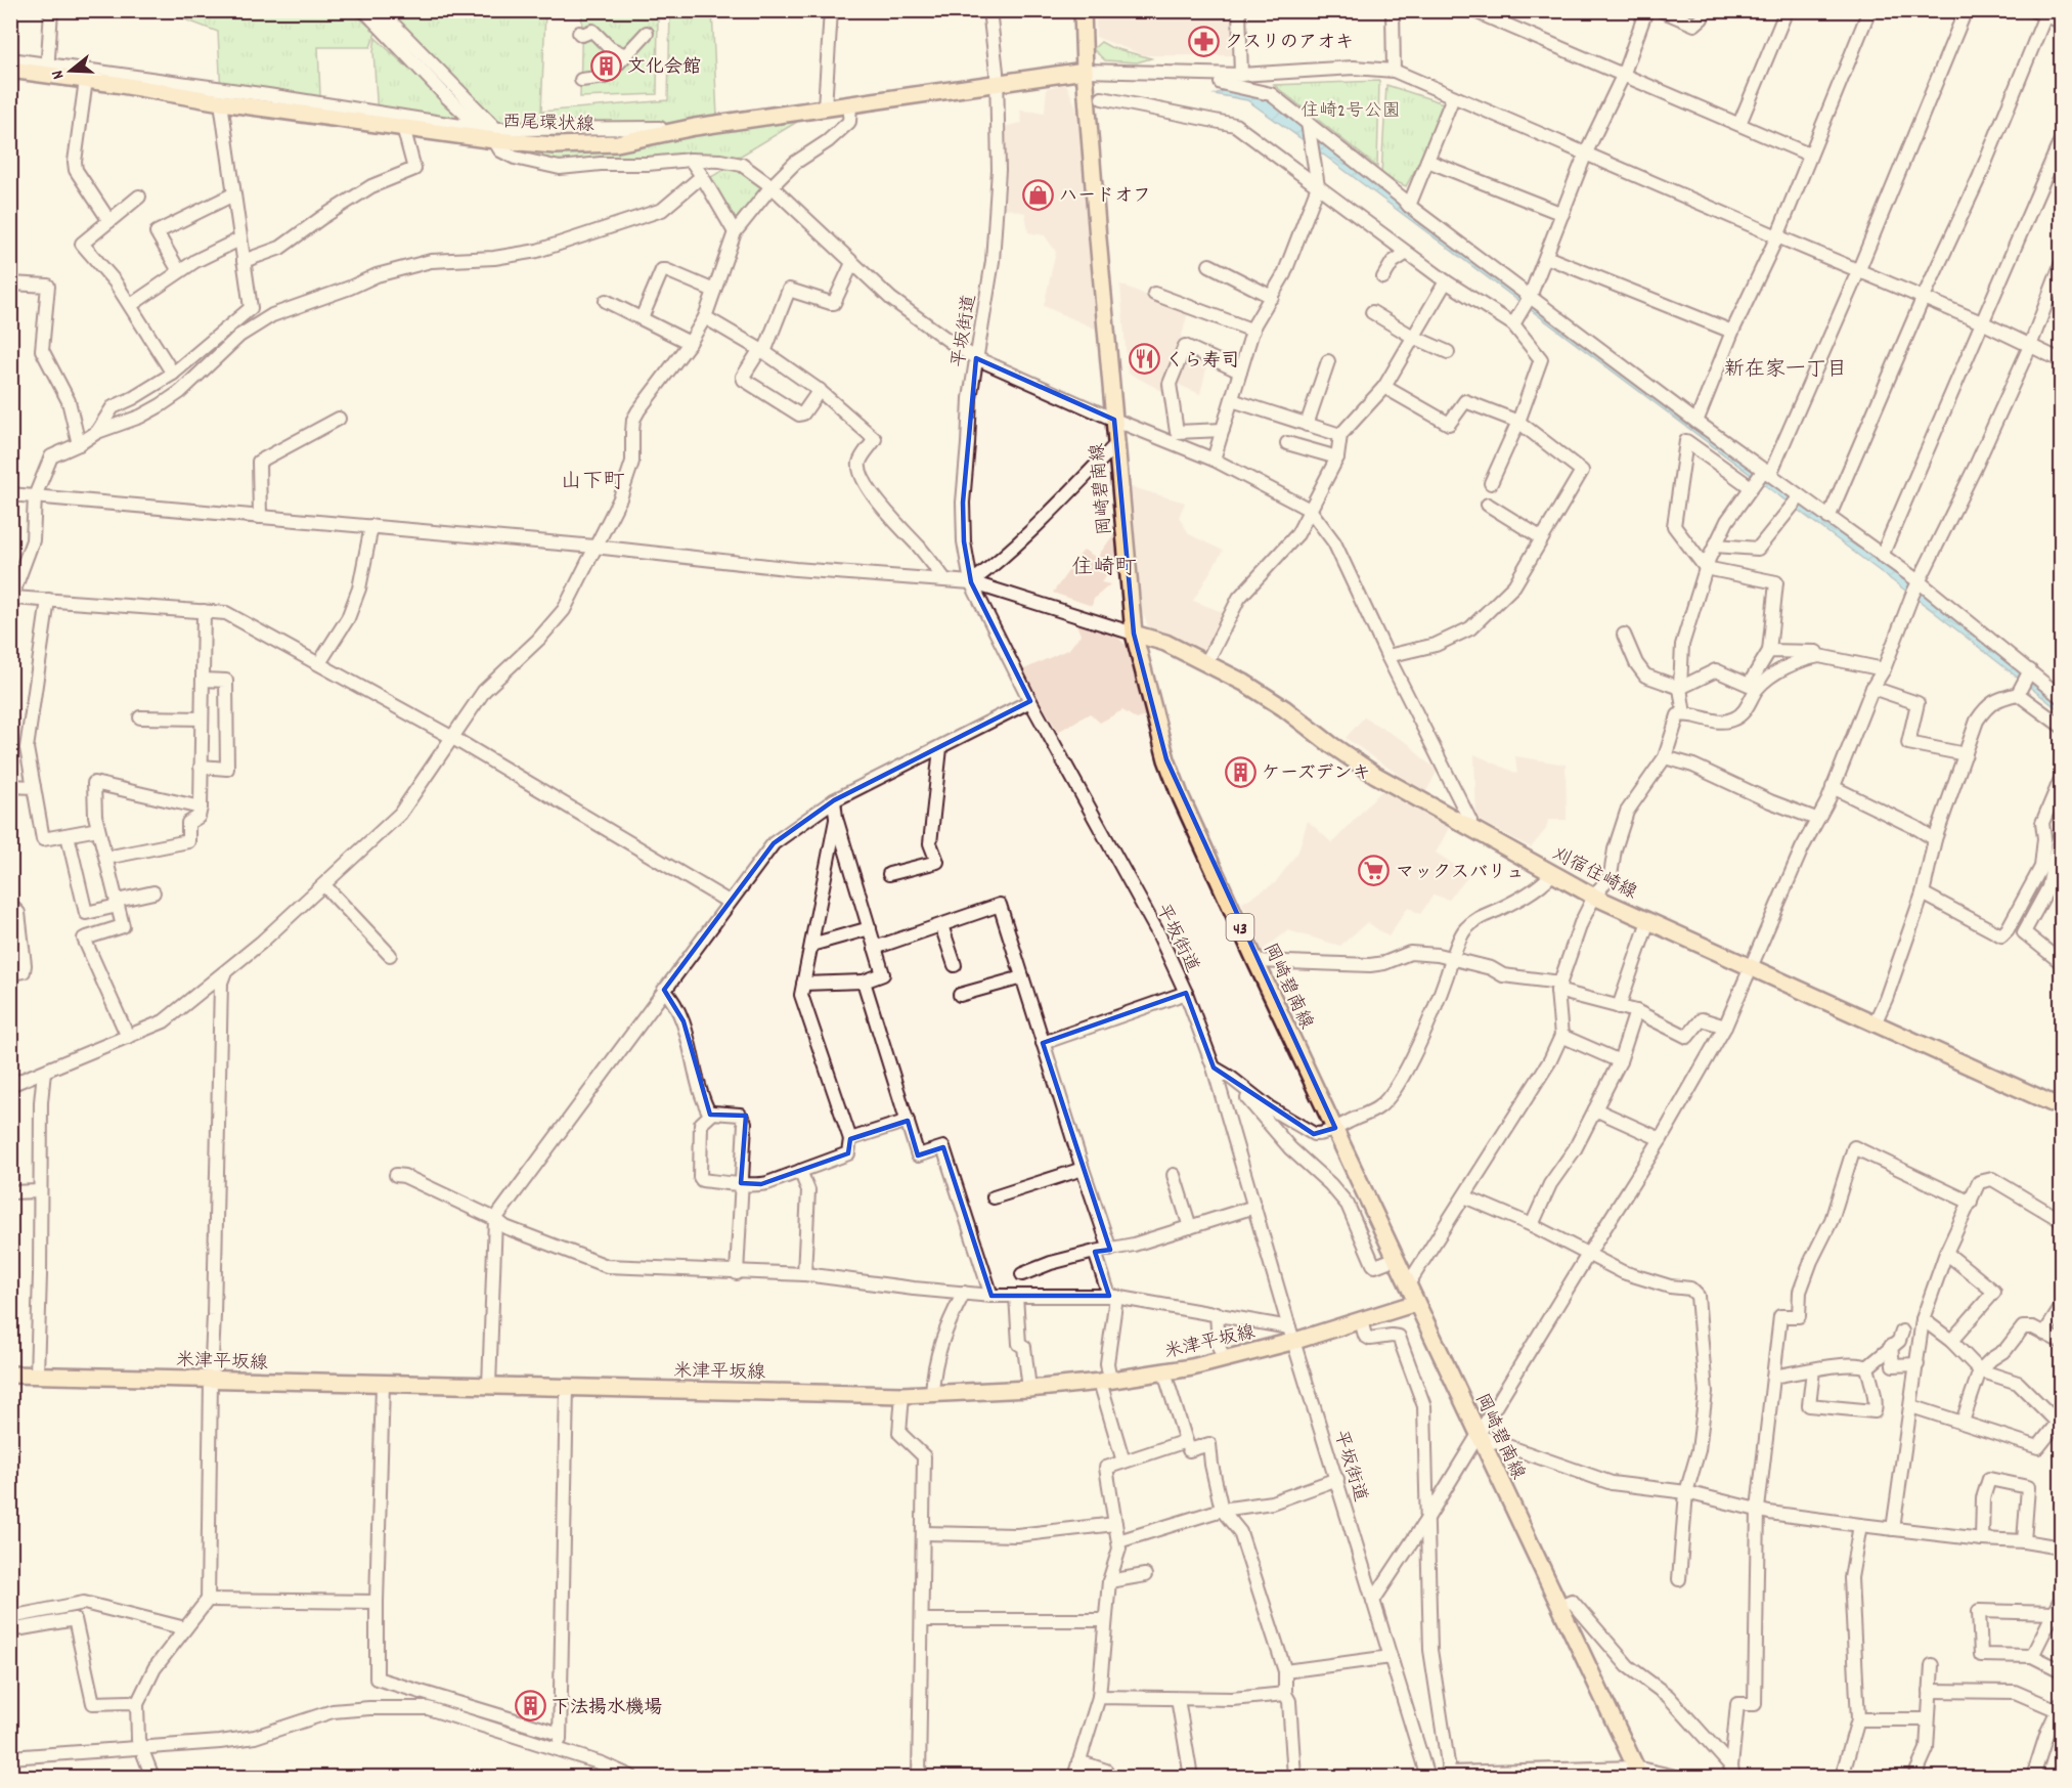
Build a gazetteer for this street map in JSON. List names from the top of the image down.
{
  "streets": {
    "main road": [
      "西尾環状線",
      "岡崎碧南線",
      "刈宿住崎線",
      "43",
      "米津平坂線"
    ],
    "street": ["平坂街道"]
  },
  "crossings": [
    ["西尾環状線", "平坂街道"],
    ["西尾環状線", "岡崎碧南線"],
    ["平坂街道", "米津平坂線"],
    ["岡崎碧南線", "刈宿住崎線"],
    ["岡崎碧南線", "米津平坂線"]
  ],
  "districts": ["新在家一丁目", "山下町", "住崎町"],
  "parks": ["住崎2号公園"],
  "places": {
    "pharmacy": ["クスリのアオキ"],
    "building": ["文化会館", "ケーズデンキ", "下法揚水機場"],
    "shop": ["ハードオフ"],
    "restaurant": ["くら寿司"],
    "supermarket": ["マックスバリュ"]
  },
  "north": "left"
}
